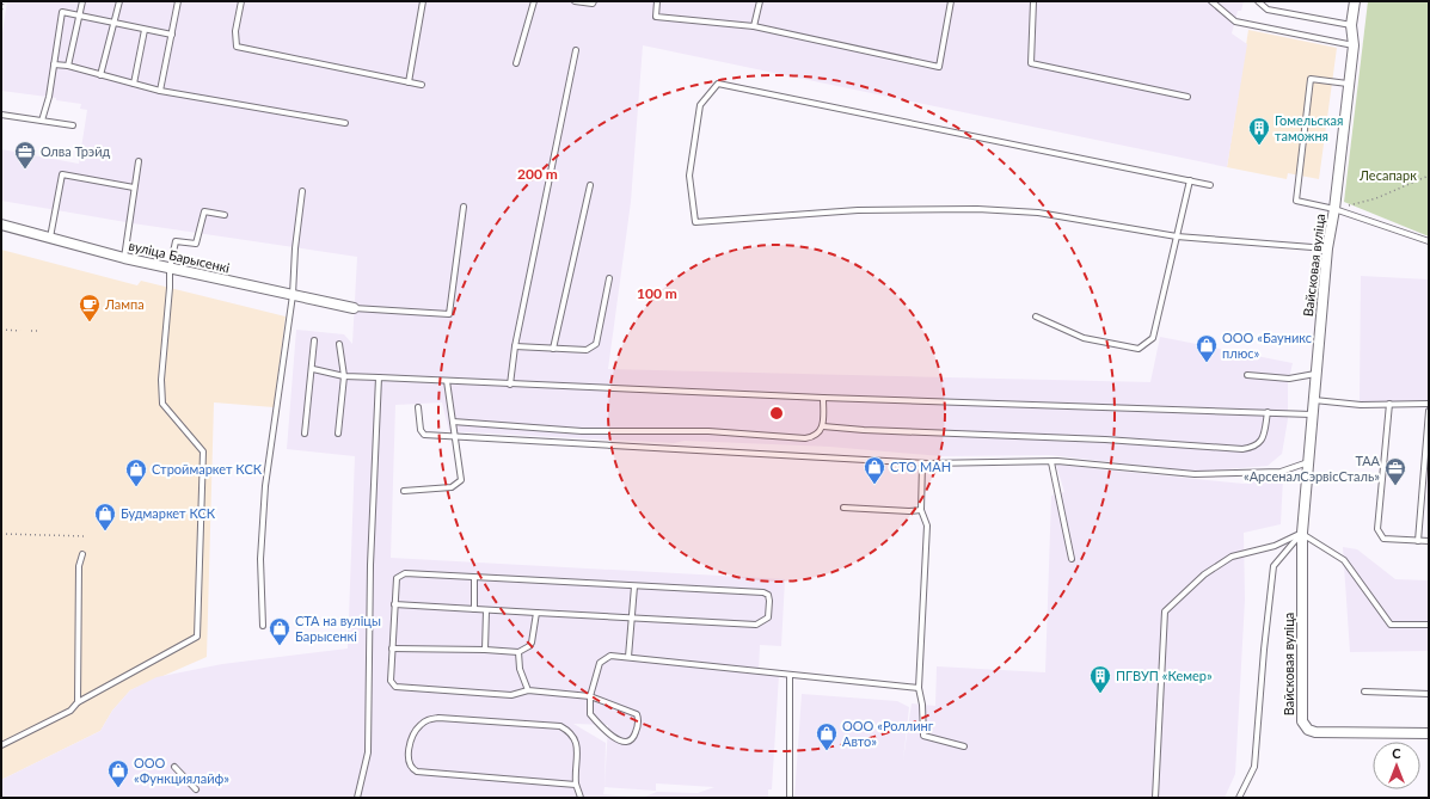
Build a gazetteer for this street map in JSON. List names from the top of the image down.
{
  "streets": {
    "street": ["вуліца Барысенкі", "Вайсковая вуліца"]
  },
  "parks": ["Лесапарк"],
  "places": {
    "building": ["Гомельская таможня", "ПГВУП «Кемер»"],
    "office": ["Олва Трэйд", "ТАА «АрсеналСэрвісСталь»"],
    "cafe": ["Лампа"],
    "shop": [
      "ООО «Бауникс плюс»",
      "СТО МАН",
      "Строймаркет КСК",
      "Будмаркет КСК",
      "СТА на вуліцы Барысенкі",
      "ООО «Роллинг Авто»",
      "ООО «Функциялайф»"
    ]
  },
  "north": "top",
  "rings": ["200 m", "100 m"]
}
